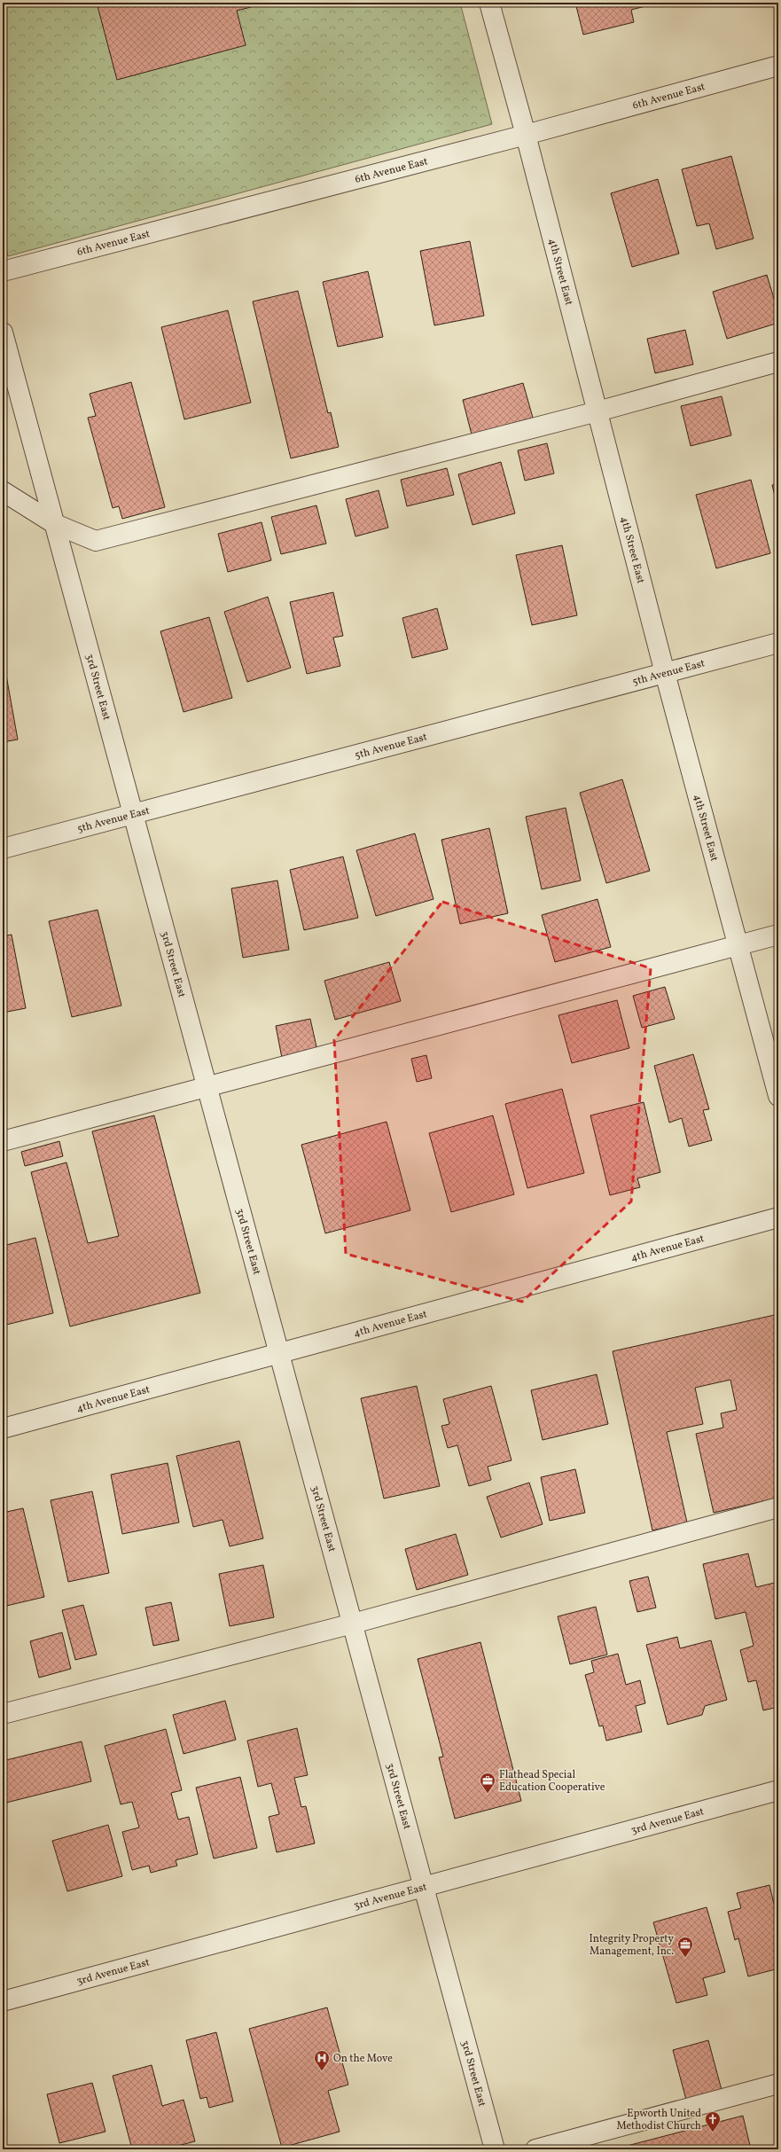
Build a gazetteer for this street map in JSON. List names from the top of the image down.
{
  "streets": {
    "street": [
      "6th Avenue East",
      "4th Street East",
      "5th Avenue East",
      "3rd Street East",
      "4th Avenue East",
      "3rd Avenue East"
    ]
  },
  "crossings": [
    ["6th Avenue East", "4th Street East"],
    ["4th Street East", "5th Avenue East"],
    ["5th Avenue East", "3rd Street East"],
    ["3rd Street East", "4th Avenue East"],
    ["3rd Street East", "3rd Avenue East"]
  ],
  "places": {
    "office": ["Flathead Special Education Cooperative", "Integrity Property Management, Inc."],
    "hospital": ["On the Move"],
    "church": ["Epworth United Methodist Church"]
  }
}
